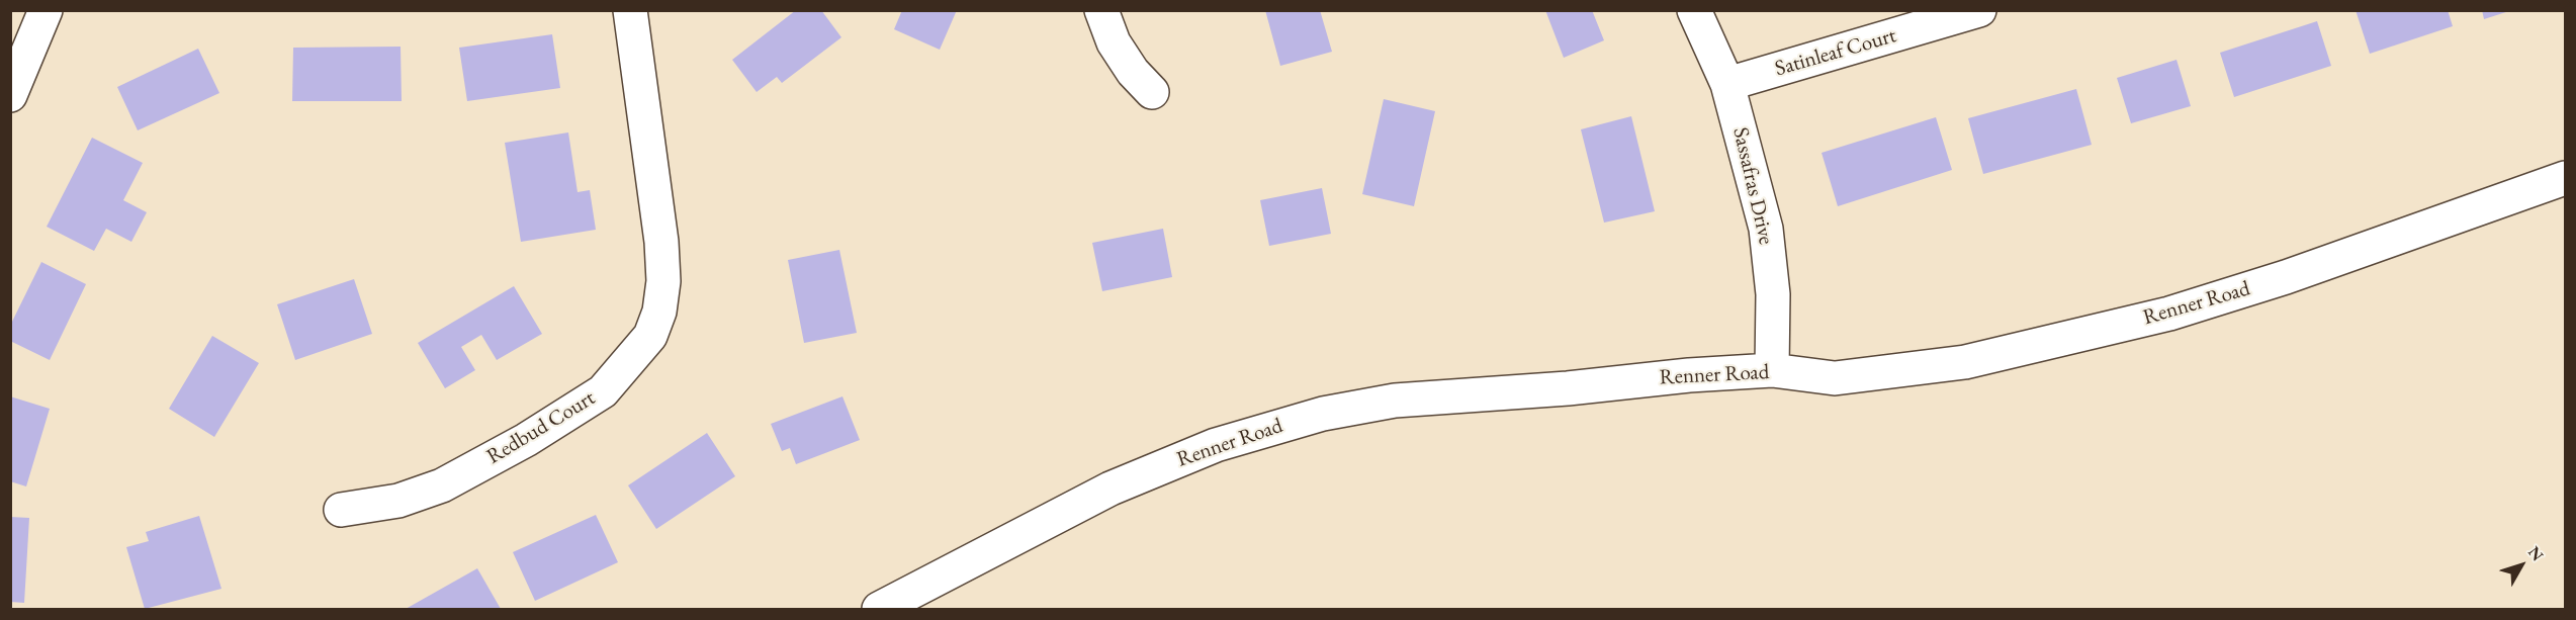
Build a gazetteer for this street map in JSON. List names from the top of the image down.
{
  "streets": {
    "street": [
      "Satinleaf Court",
      "Sassafras Drive",
      "Renner Road",
      "Redbud Court"
    ]
  },
  "crossings": [
    ["Satinleaf Court", "Sassafras Drive"],
    ["Sassafras Drive", "Renner Road"]
  ],
  "north": "top right"
}
